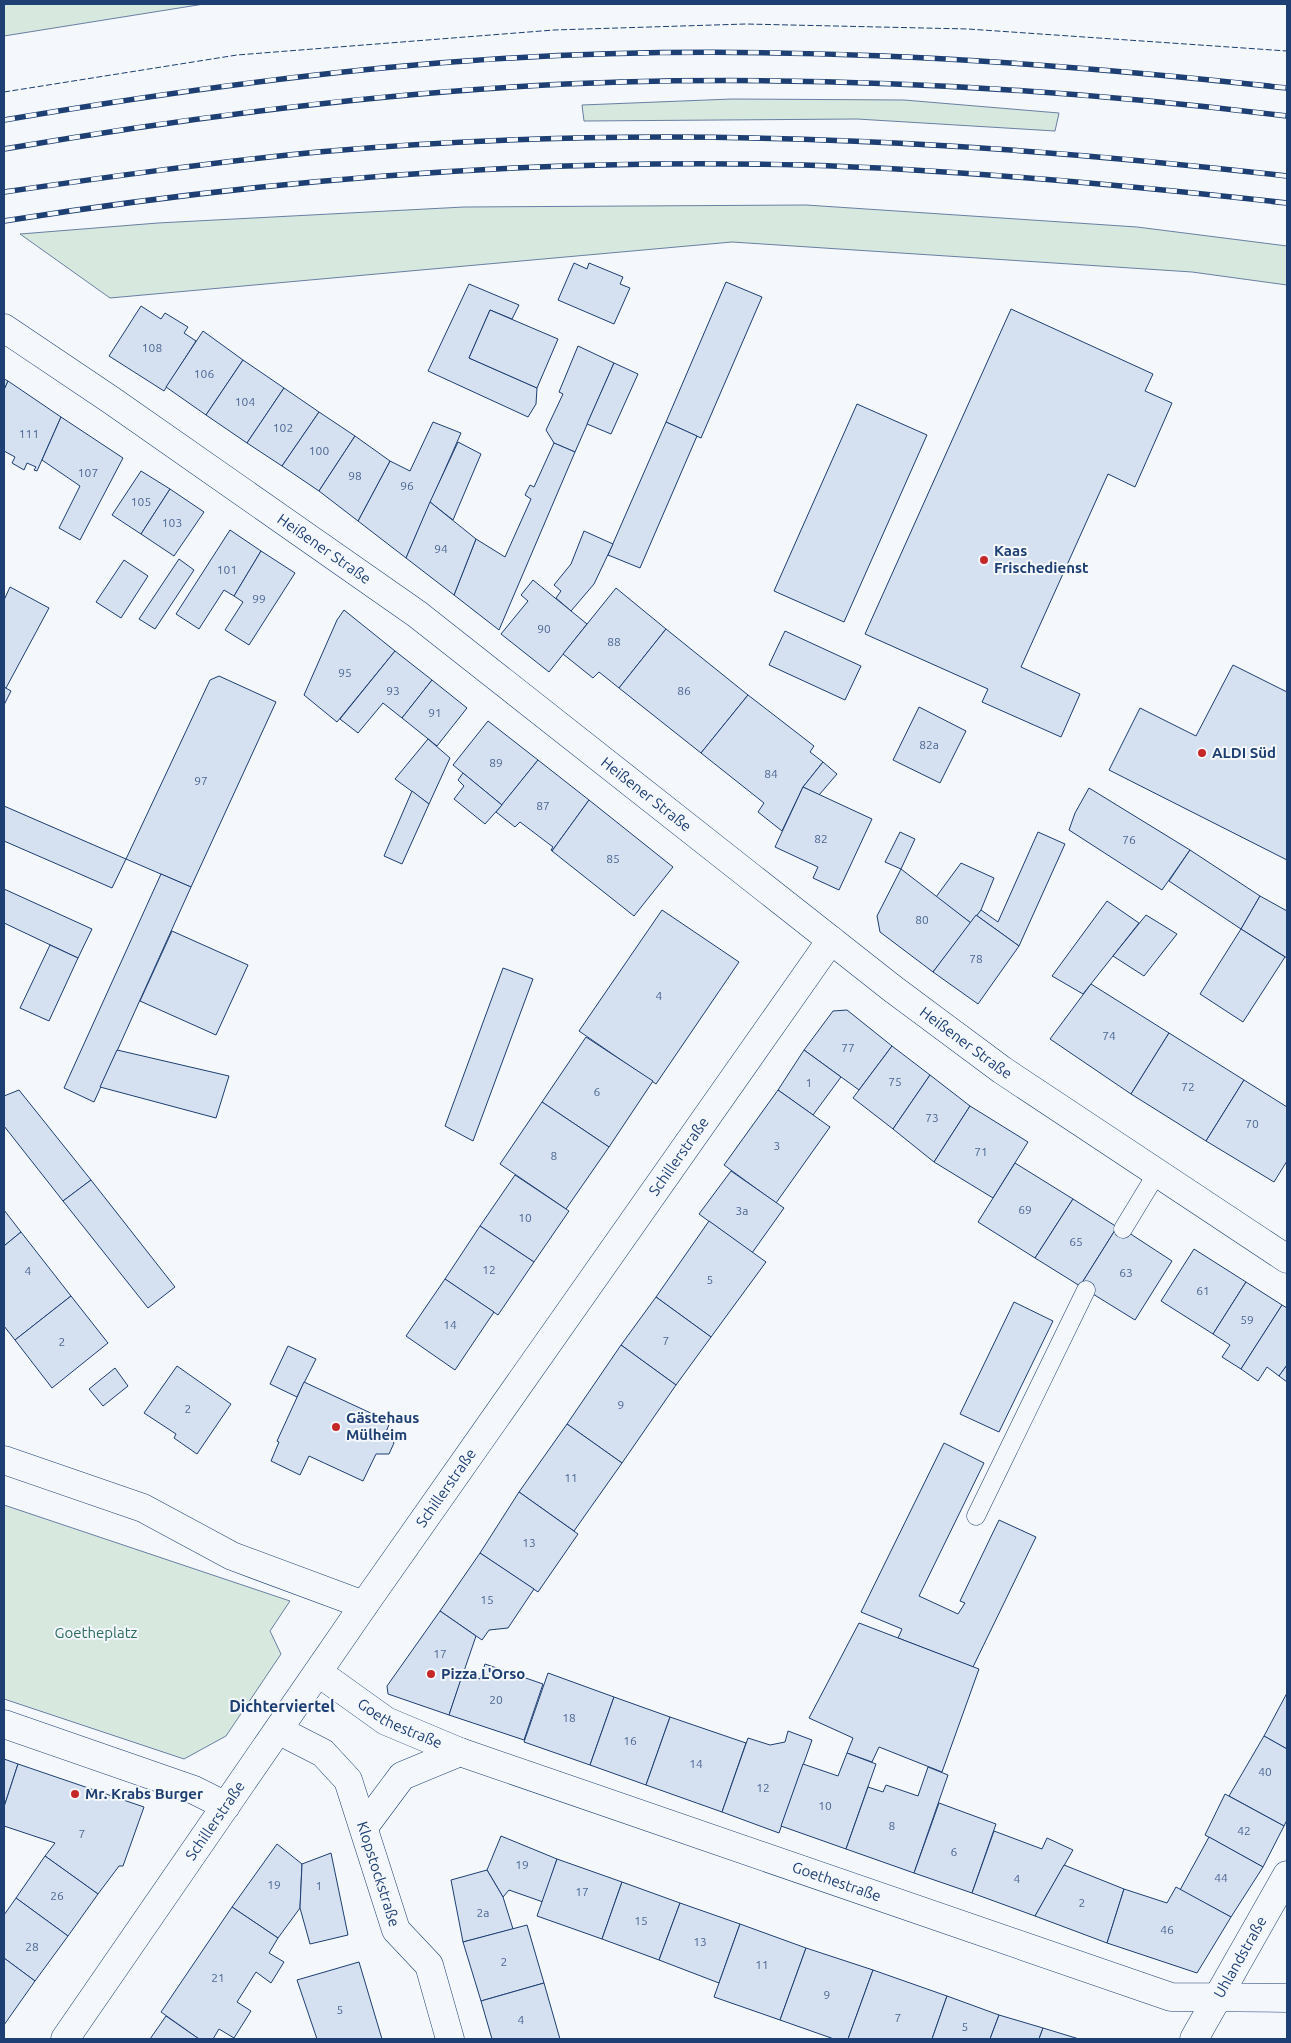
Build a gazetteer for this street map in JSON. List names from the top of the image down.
{
  "streets": {
    "street": [
      "Heißener Straße",
      "Schillerstraße",
      "Goethestraße",
      "Klopstockstraße",
      "Uhlandstraße"
    ]
  },
  "crossings": [
    ["Heißener Straße", "Schillerstraße"],
    ["Schillerstraße", "Goethestraße"],
    ["Schillerstraße", "Klopstockstraße"],
    ["Goethestraße", "Klopstockstraße"],
    ["Goethestraße", "Uhlandstraße"]
  ],
  "districts": ["Dichterviertel"],
  "parks": ["Goetheplatz"],
  "places": [
    "Kaas Frischedienst",
    "ALDI Süd",
    "Gästehaus Mülheim",
    "Pizza L'Orso",
    "Mr. Krabs Burger"
  ],
  "house_numbers": [
    "108",
    "106",
    "104",
    "102",
    "111",
    "100",
    "107",
    "98",
    "96",
    "105",
    "103",
    "94",
    "101",
    "99",
    "90",
    "88",
    "95",
    "93",
    "86",
    "91",
    "82a",
    "89",
    "84",
    "97",
    "87",
    "82",
    "76",
    "85",
    "80",
    "78",
    "4",
    "74",
    "77",
    "75",
    "1",
    "72",
    "6",
    "73",
    "70",
    "3",
    "71",
    "8",
    "69",
    "3a",
    "10",
    "65",
    "12",
    "4",
    "63",
    "5",
    "61",
    "59",
    "14",
    "7",
    "2",
    "9",
    "2",
    "11",
    "13",
    "15",
    "17",
    "20",
    "18",
    "16",
    "14",
    "40",
    "12",
    "10",
    "8",
    "42",
    "7",
    "6",
    "19",
    "44",
    "4",
    "19",
    "1",
    "17",
    "26",
    "2",
    "2a",
    "15",
    "46",
    "13",
    "28",
    "2",
    "11",
    "21",
    "9",
    "5",
    "7",
    "4",
    "5"
  ]
}
